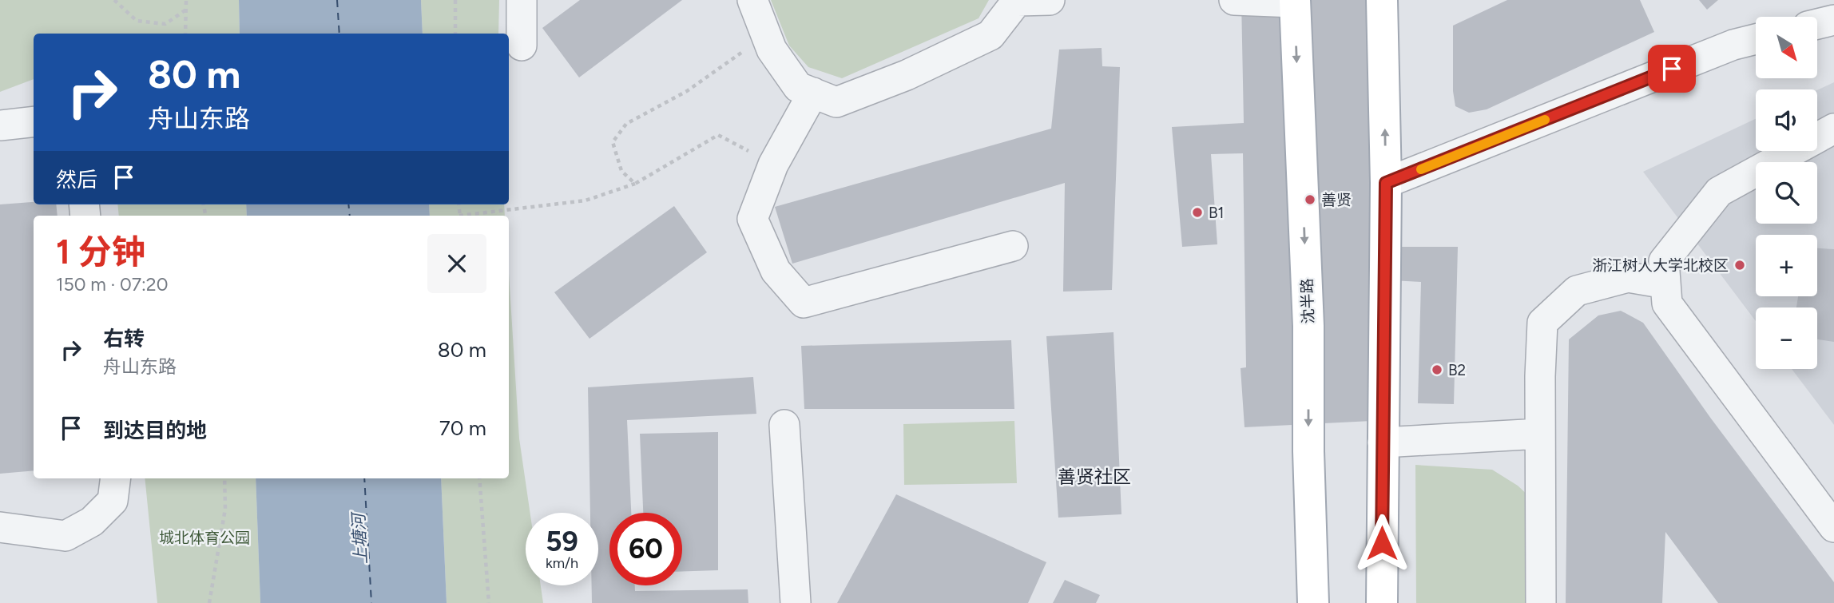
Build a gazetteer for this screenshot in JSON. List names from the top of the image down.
{
  "streets": {
    "main road": ["沈半路"]
  },
  "districts": ["善贤社区"],
  "water": ["上塘河"],
  "parks": ["城北体育公园"],
  "places": [
    "善贤",
    "B1",
    "浙江树人大学北校区",
    "B2"
  ],
  "north": "bottom right",
  "page": {
    "map_buttons": ["+", "−"],
    "turn": ["80 m", "舟山东路"],
    "then": "然后",
    "heading": ["1 分钟", "150 m · 07:20"],
    "list": [
      {
        "name": "右转",
        "note": "舟山东路",
        "value": "80 m"
      },
      {
        "name": "到达目的地",
        "value": "70 m"
      }
    ],
    "speed": "59 km/h",
    "limit": "60"
  }
}
